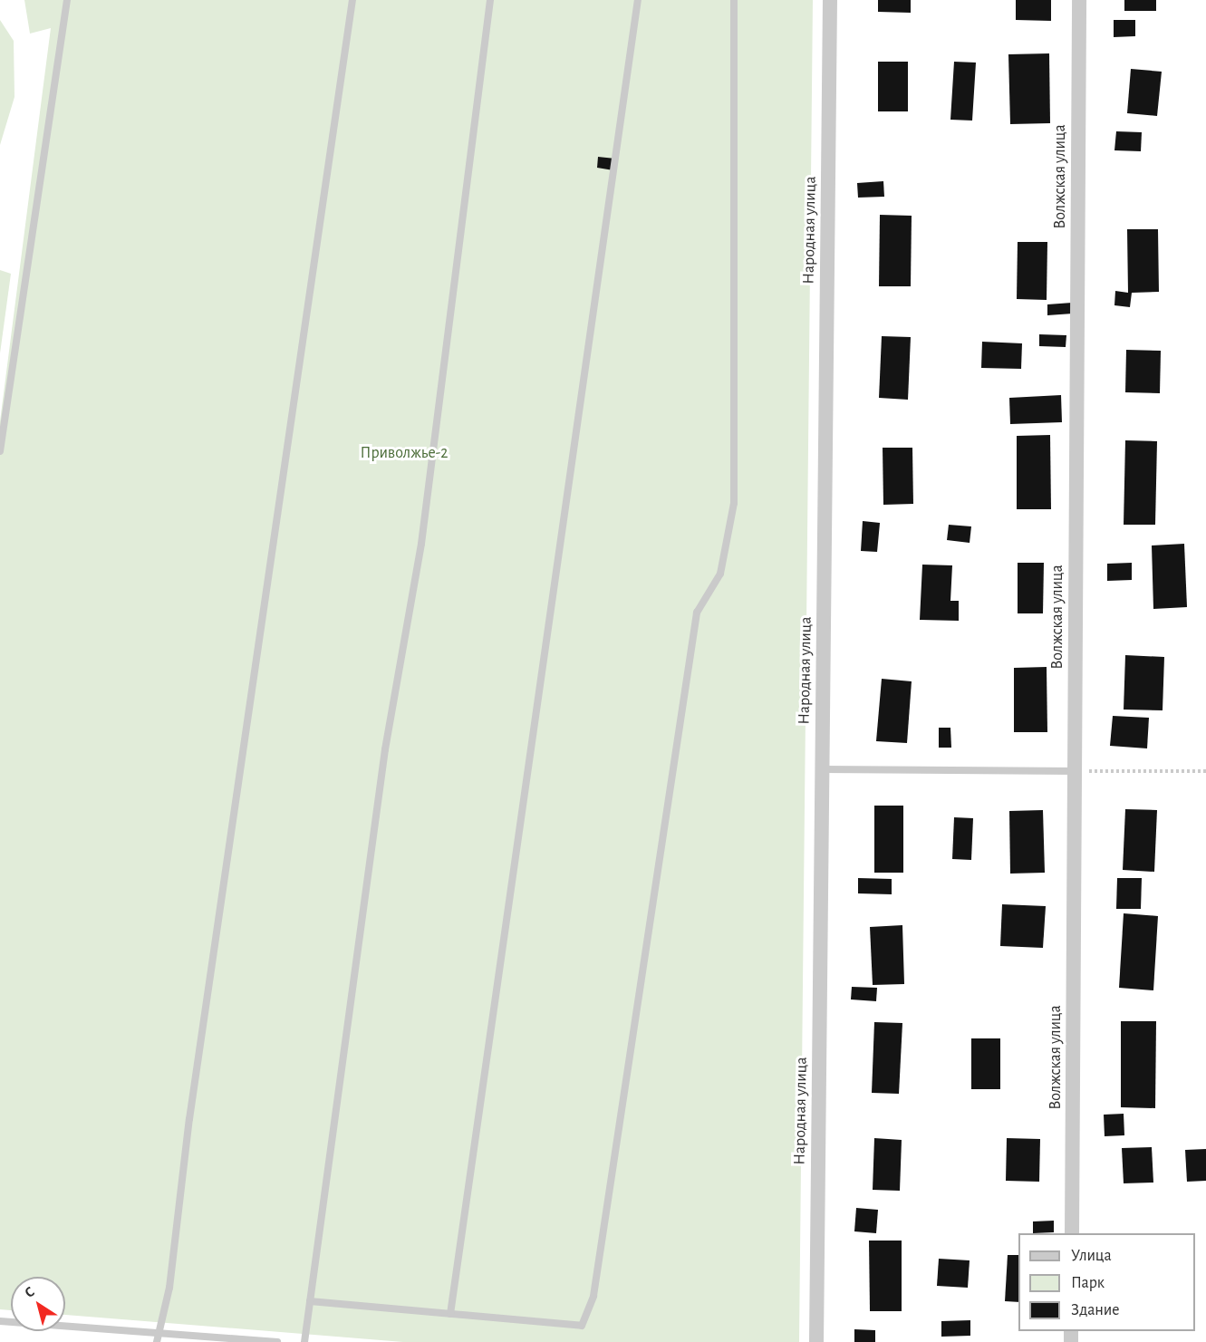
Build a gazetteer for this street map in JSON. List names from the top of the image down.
{
  "streets": {
    "street": ["Волжская улица", "Народная улица"]
  },
  "parks": ["Приволжье-2"],
  "legend": ["Улица", "Парк", "Здание"],
  "north": "top left"
}
